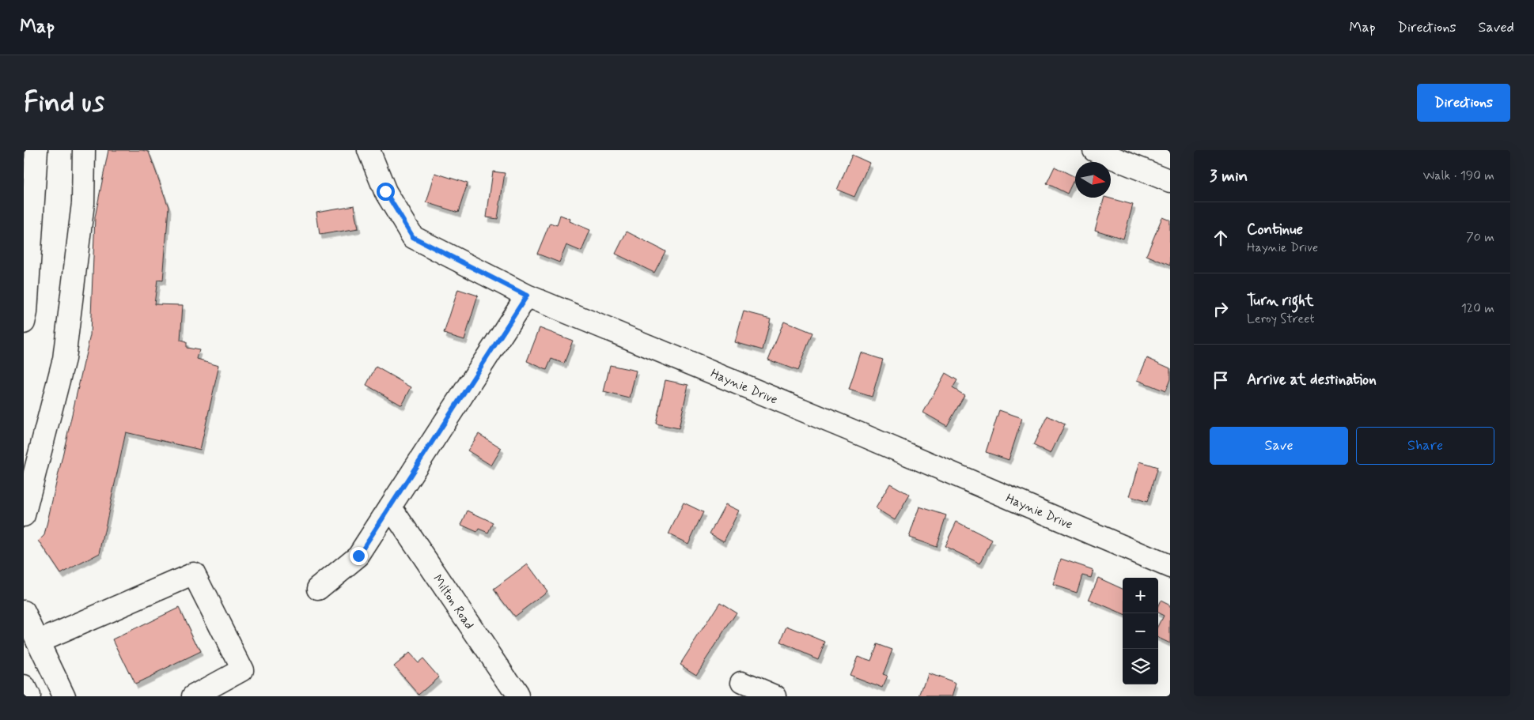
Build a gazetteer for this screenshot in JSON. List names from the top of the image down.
{
  "streets": {
    "street": ["Haynie Drive", "Milton Road"]
  },
  "north": "right",
  "page": {
    "header": "Map",
    "nav": ["Map", "Directions", "Saved"],
    "buttons": [
      "Directions",
      ["Save", "Share"]
    ],
    "title": "Find us",
    "heading": ["3 min", "Walk · 190 m"],
    "list": [
      ["Continue", "Haynie Drive", "70 m"],
      ["Turn right", "Leroy Street", "120 m"],
      "Arrive at destination"
    ],
    "map_buttons": ["+", "−"]
  }
}
